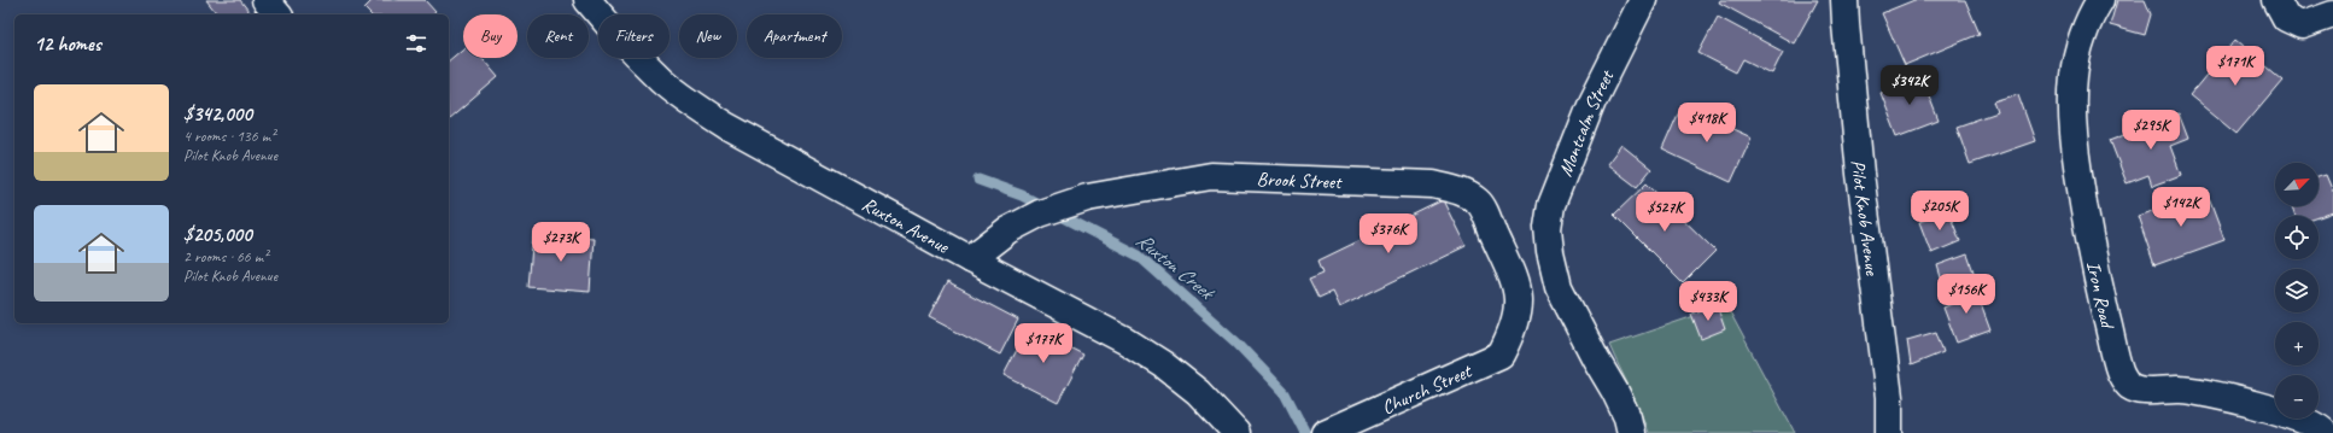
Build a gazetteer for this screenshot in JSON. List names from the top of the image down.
{
  "streets": {
    "street": [
      "Montcalm Street",
      "Brook Street",
      "Pilot Knob Avenue",
      "Ruxton Avenue",
      "Iron Road",
      "Church Street"
    ]
  },
  "crossings": [
    ["Brook Street", "Ruxton Avenue"],
    ["Brook Street", "Church Street"]
  ],
  "water": ["Ruxton Creek"],
  "north": "top right",
  "page": {
    "chip": [
      "Buy",
      "Rent",
      "Filters",
      "New",
      "Apartment"
    ],
    "heading": "12 homes",
    "price": [
      "$171K",
      "$342K",
      "$418K",
      "$295K",
      "$142K",
      "$205K",
      "$527K",
      "$376K",
      "$273K",
      "$156K",
      "$433K",
      "$177K"
    ],
    "list": [
      {
        "name": "$342,000",
        "note": "4 rooms · 136 m² · Pilot Knob Avenue"
      },
      {
        "name": "$205,000",
        "note": "2 rooms · 66 m² · Pilot Knob Avenue"
      }
    ],
    "map_buttons": ["+", "−"]
  }
}
